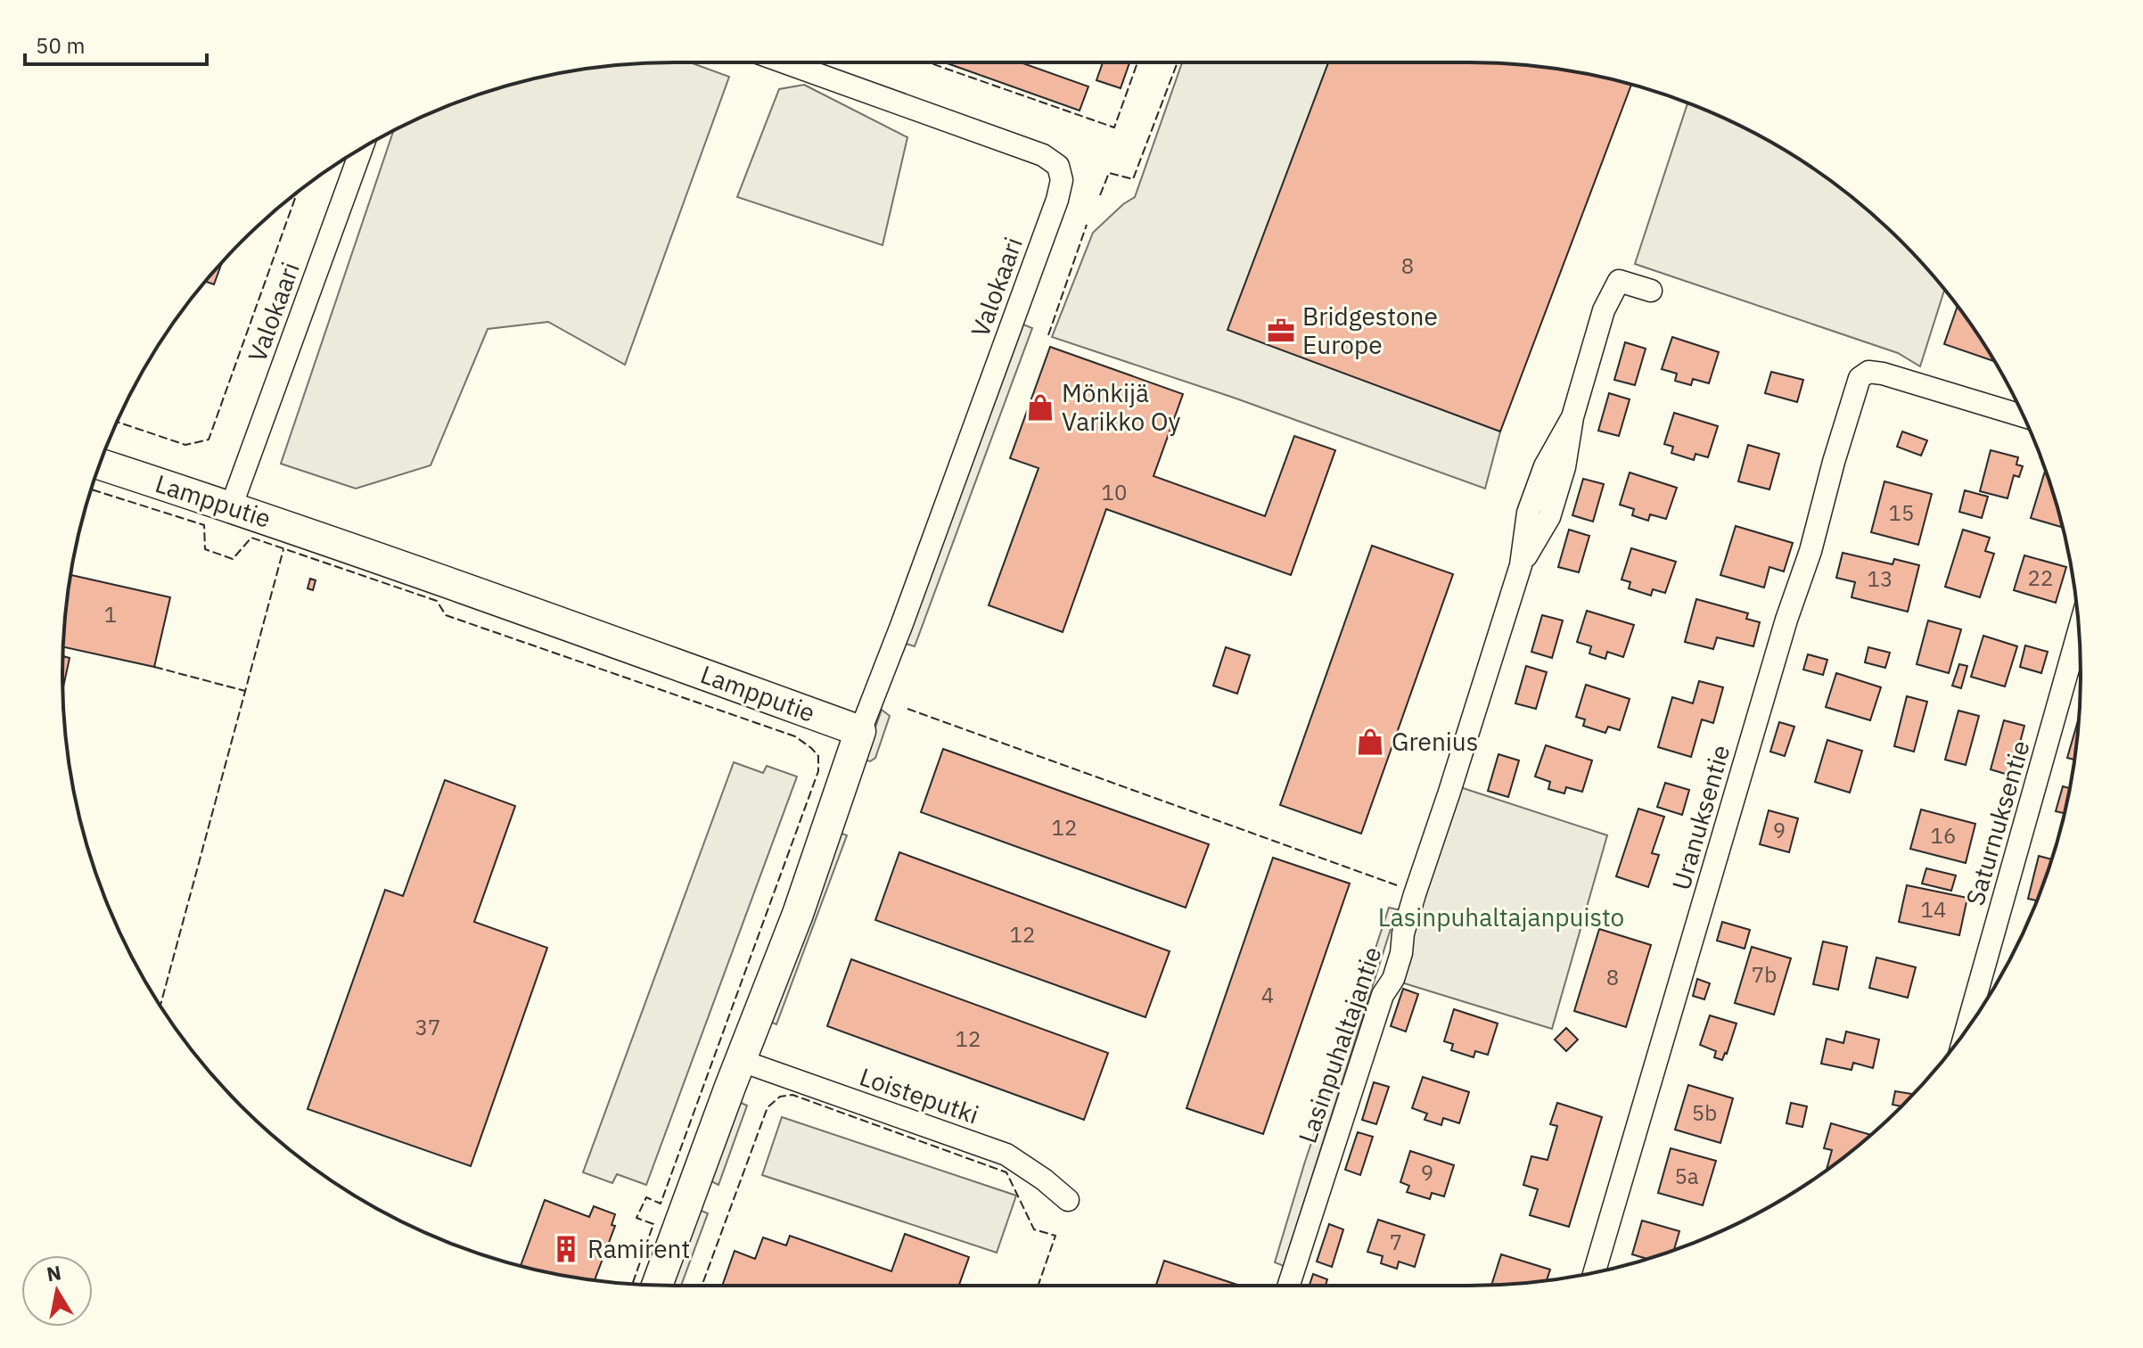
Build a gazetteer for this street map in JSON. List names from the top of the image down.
{
  "streets": {
    "street": [
      "Valokaari",
      "Lampputie",
      "Uranuksentie",
      "Saturnuksentie",
      "Lasinpuhaltajantie",
      "Loisteputki"
    ]
  },
  "crossings": [
    ["Valokaari", "Lampputie"]
  ],
  "parks": ["Lasinpuhaltajanpuisto"],
  "places": {
    "office": ["Bridgestone Europe"],
    "shop": ["Mönkijä Varikko Oy", "Grenius"],
    "building": ["Ramirent"]
  },
  "house_numbers": [
    "8",
    "10",
    "15",
    "22",
    "13",
    "1",
    "12",
    "9",
    "16",
    "14",
    "12",
    "7b",
    "8",
    "4",
    "37",
    "12",
    "5b",
    "9",
    "5a",
    "7"
  ],
  "scale_bar": "50 m",
  "north": "top"
}
